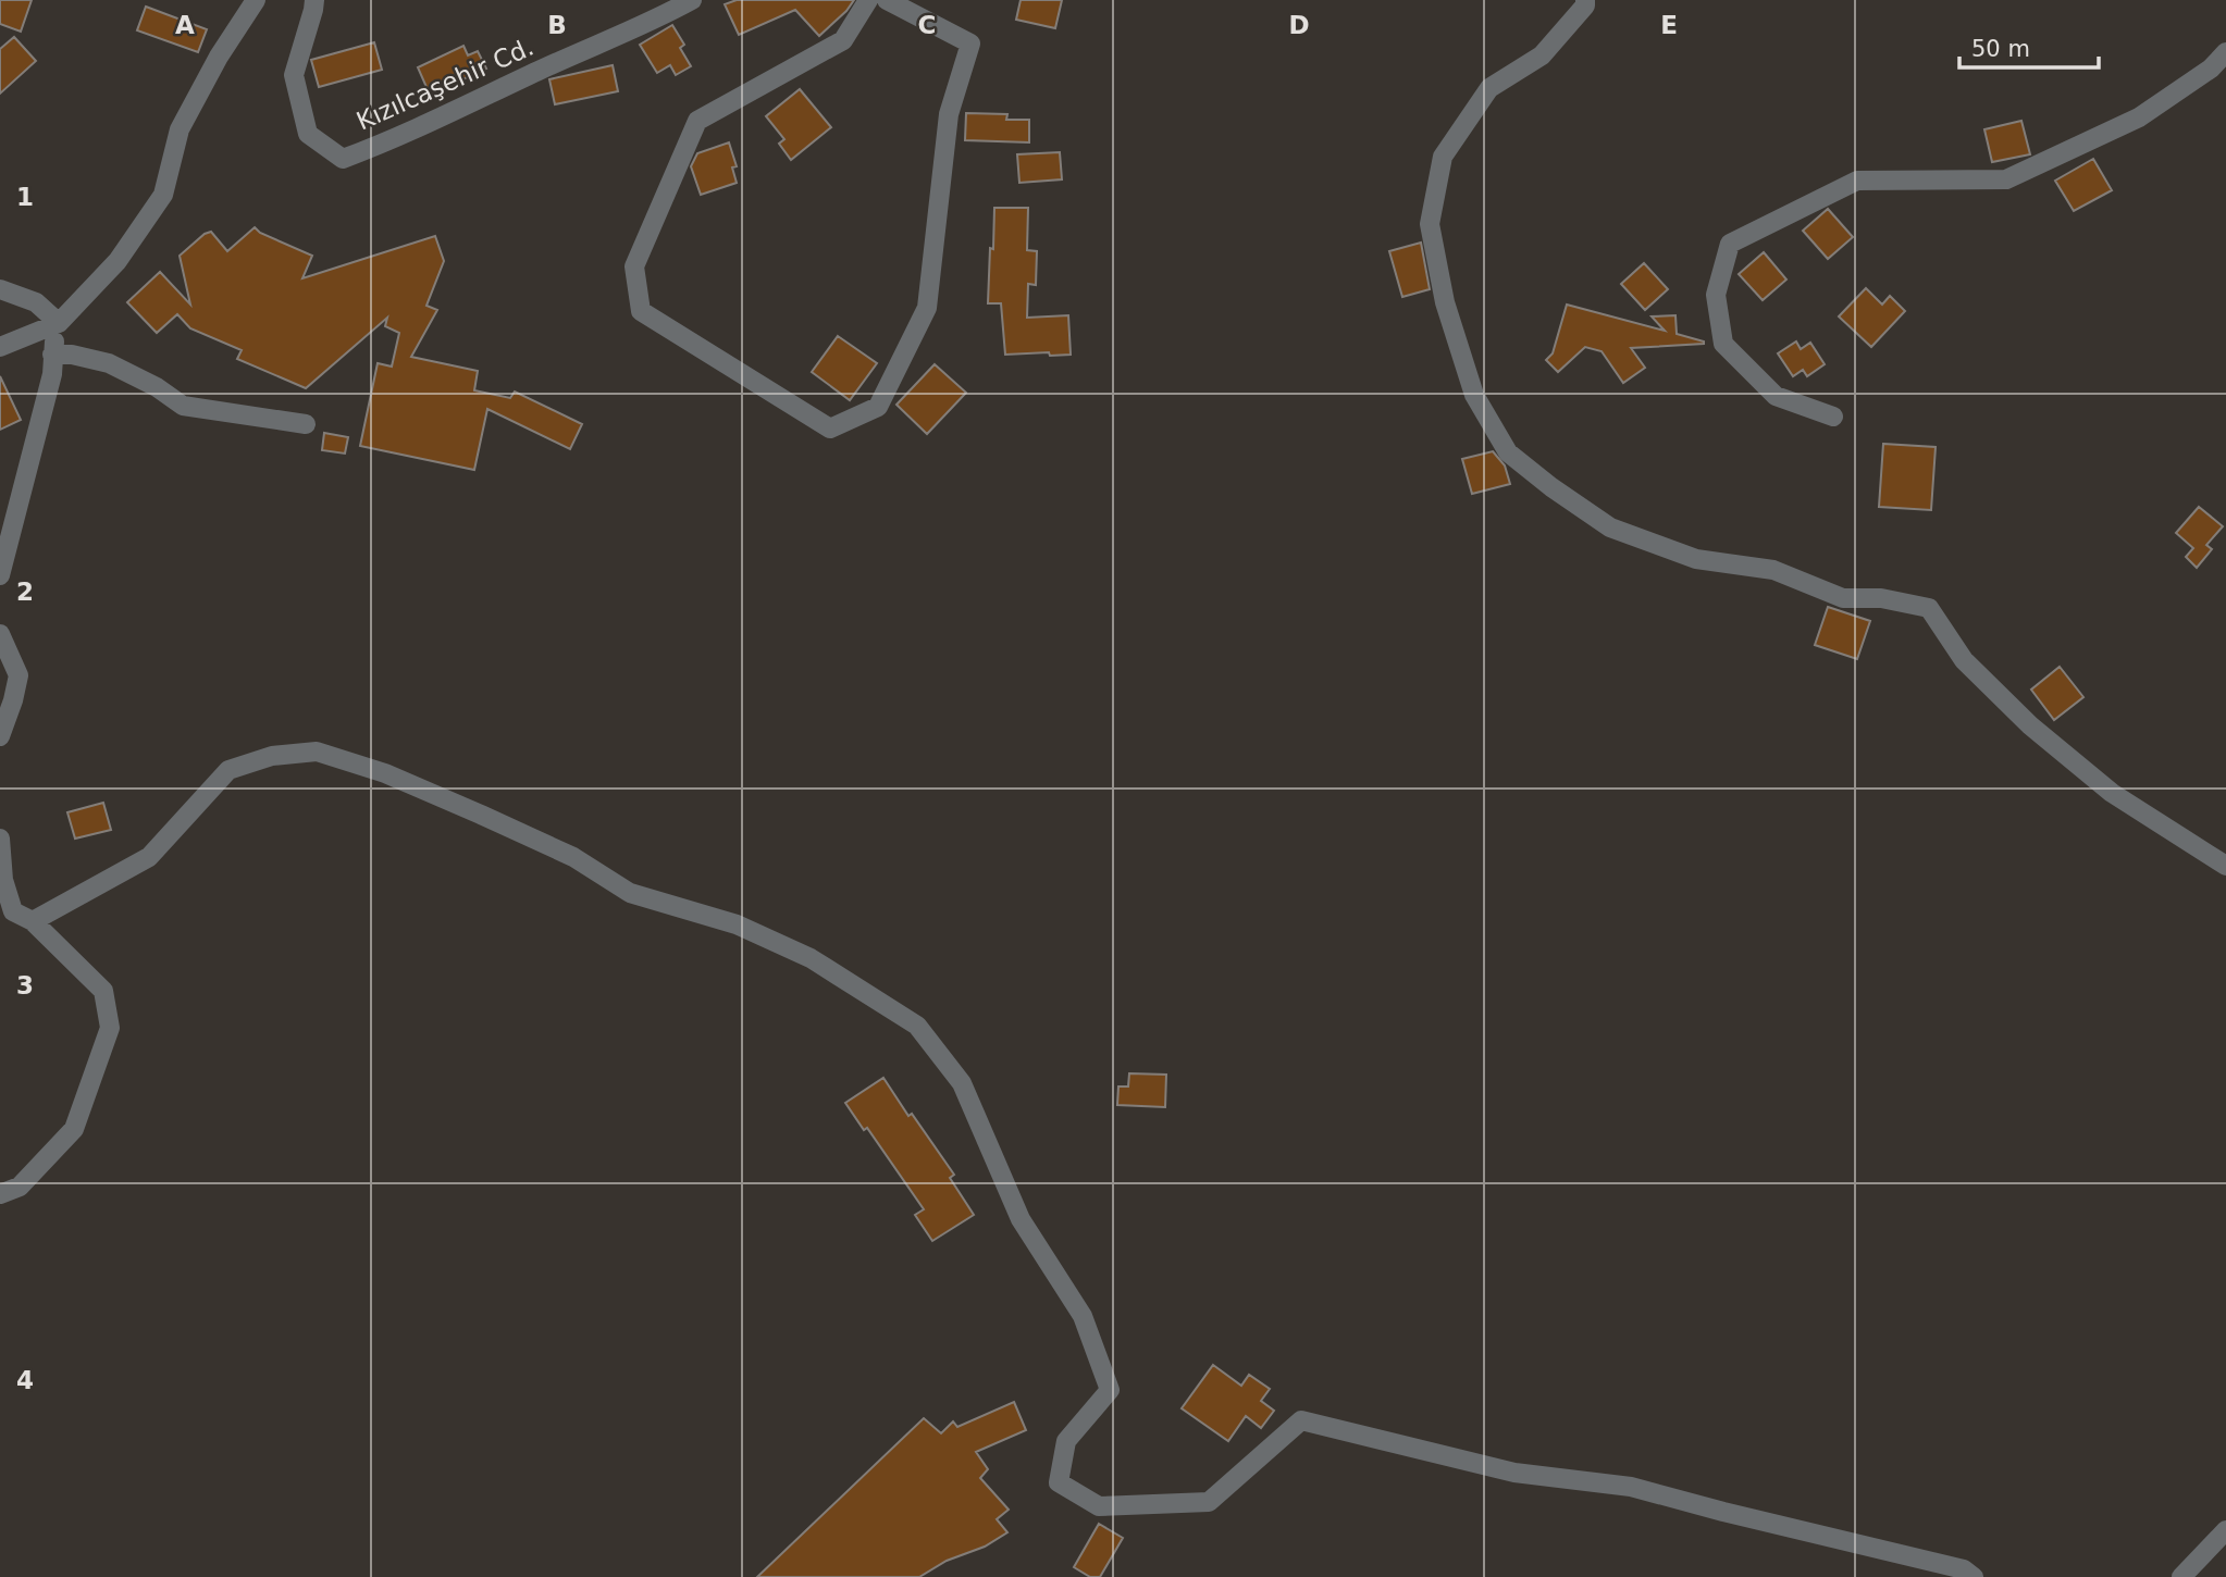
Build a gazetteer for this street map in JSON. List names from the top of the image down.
{
  "streets": {
    "street": ["Kızılcaşehir Cd."]
  },
  "scale_bar": "50 m",
  "grid": {
    "columns": [
      "A",
      "B",
      "C",
      "D",
      "E"
    ],
    "rows": [
      "1",
      "2",
      "3",
      "4"
    ]
  }
}
